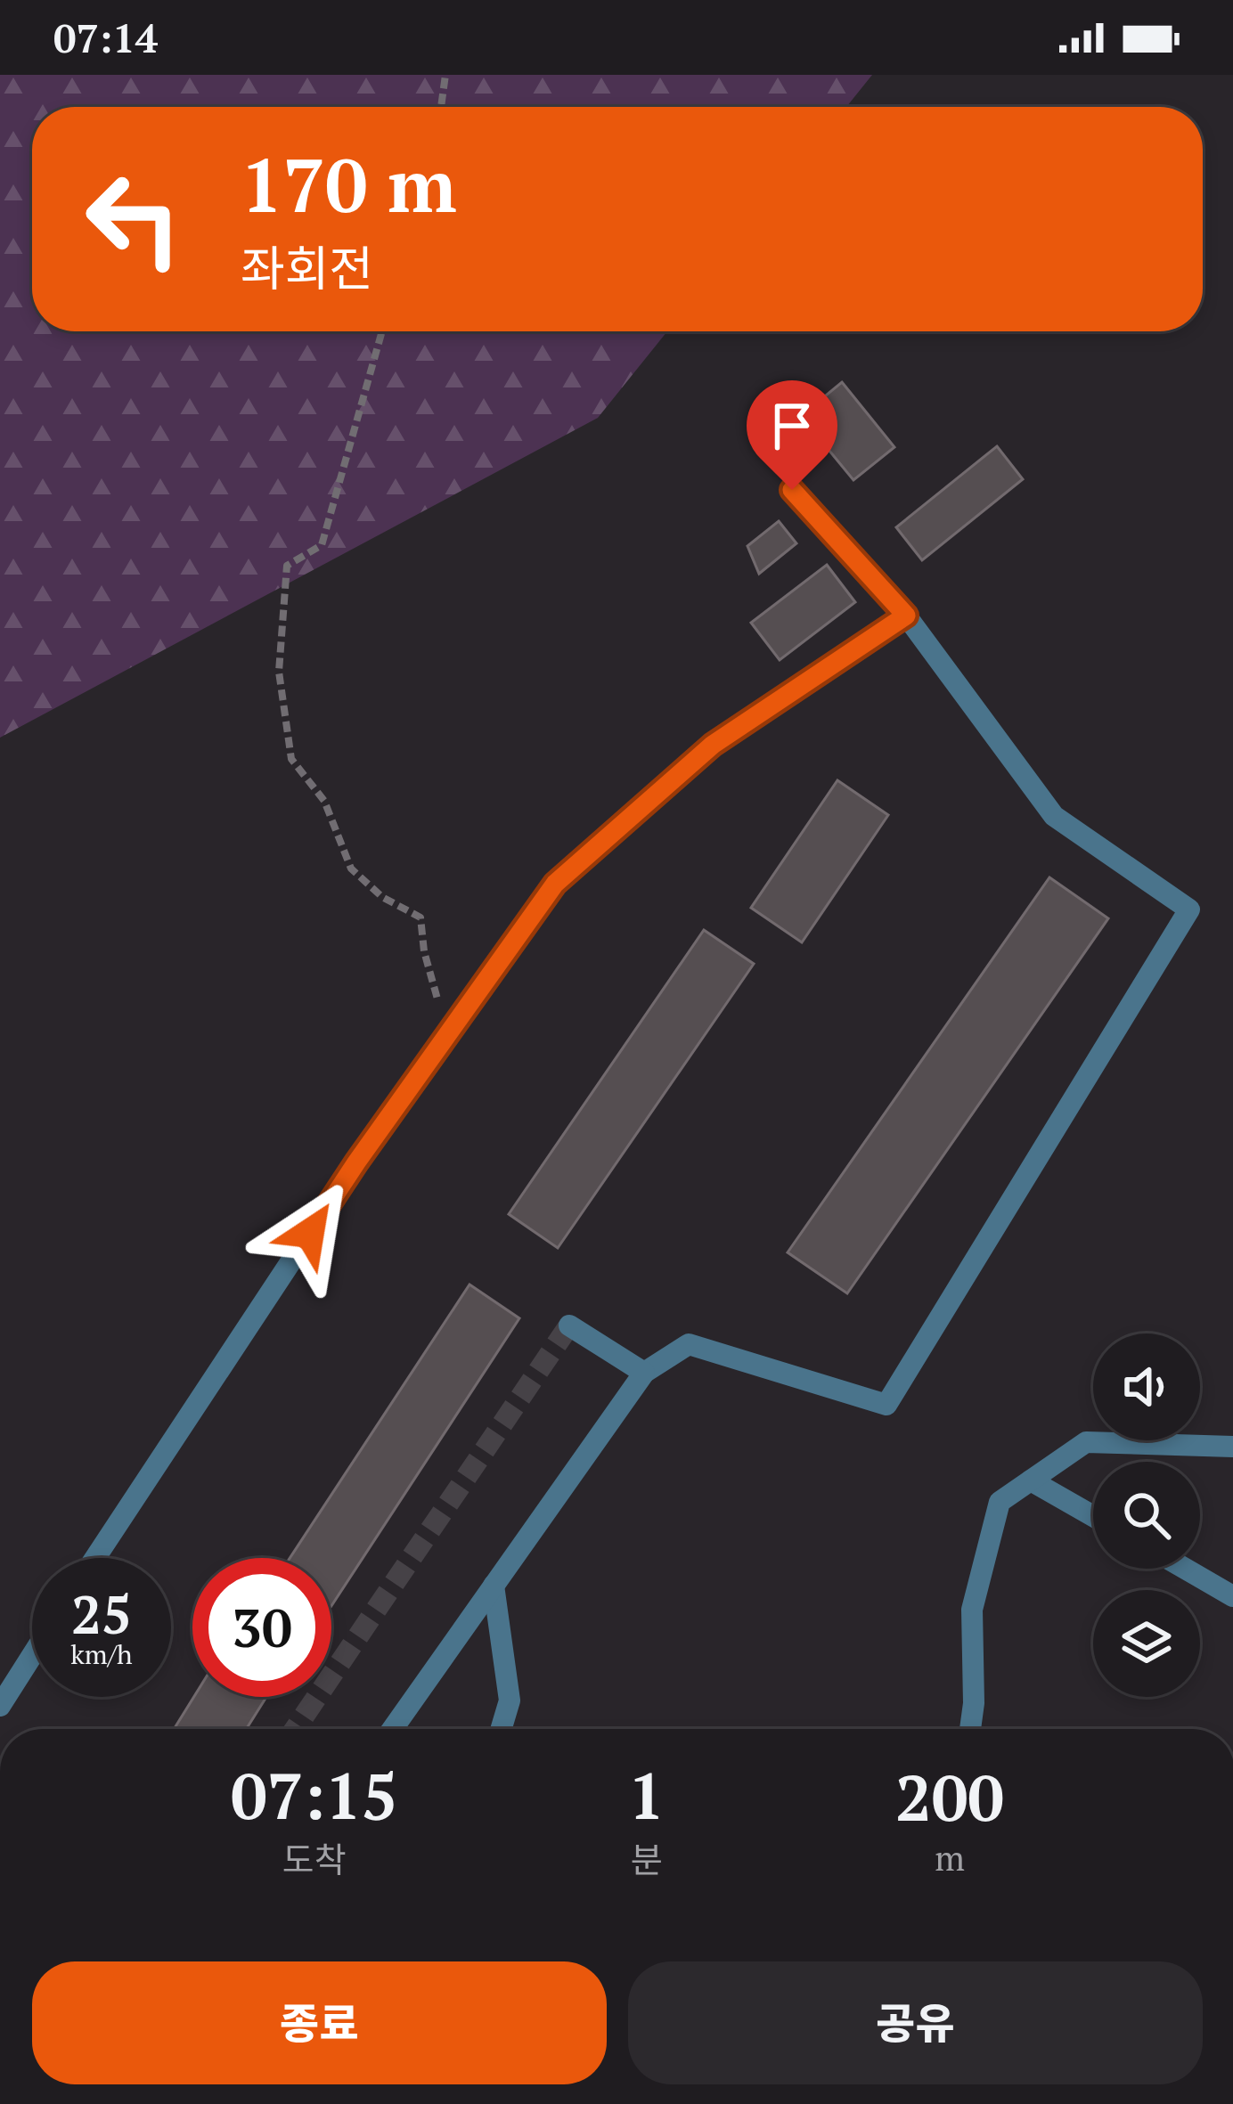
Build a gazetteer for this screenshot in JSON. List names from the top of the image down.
{
  "page": {
    "status": "07:14",
    "turn": ["170 m", "좌회전"],
    "speed": "25 km/h",
    "limit": "30",
    "eta": [
      "07:15",
      "도착",
      "1",
      "분",
      "200",
      "m"
    ],
    "buttons": ["종료", "공유"]
  }
}
